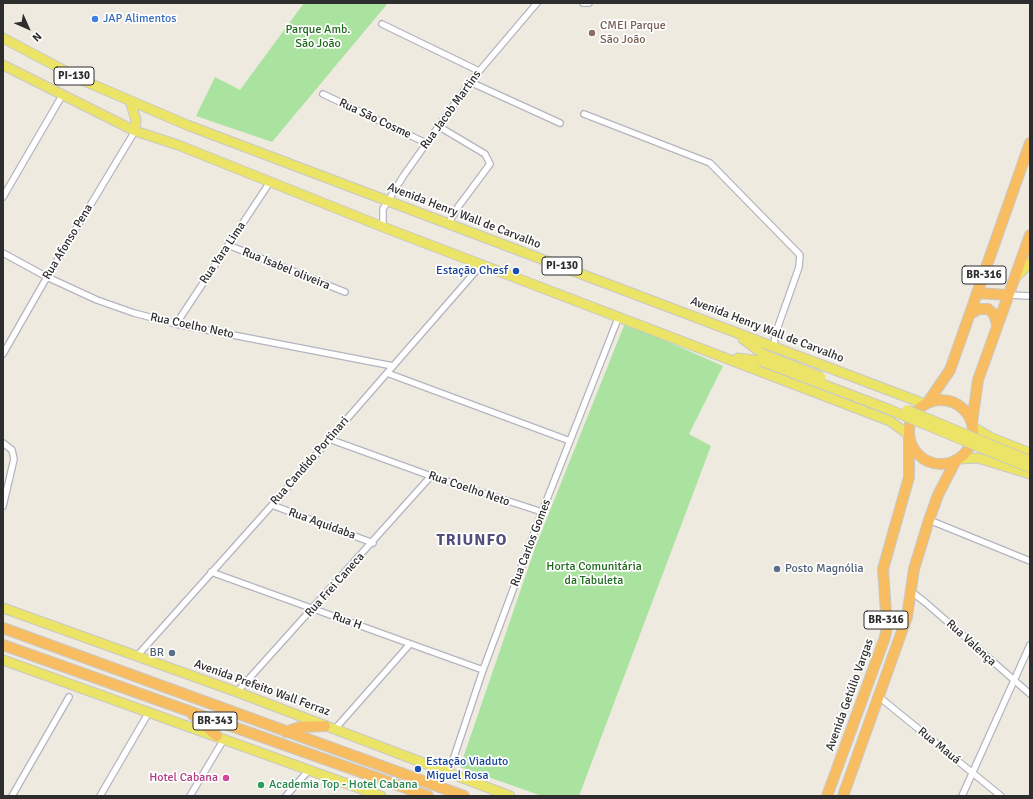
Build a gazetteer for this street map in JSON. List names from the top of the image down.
{
  "streets": {
    "highway": [
      "Avenida Henry Wall de Carvalho",
      "BR-316",
      "Avenida Getúlio Vargas",
      "BR-343"
    ],
    "main road": ["PI-130", "Avenida Prefeito Wall Ferraz"],
    "street": [
      "Rua Jacob Martins",
      "Rua São Cosme",
      "Rua Afonso Pena",
      "Rua Yara Lima",
      "Rua Isabel oliveira",
      "Rua Coelho Neto",
      "Rua Candido Portinari",
      "Rua Aquidaba",
      "Rua Carlos Gomes",
      "Rua Frei Caneca",
      "Rua H",
      "Rua Valença",
      "Rua Mauá"
    ]
  },
  "crossings": [
    ["PI-130", "Rua Jacob Martins"],
    ["PI-130", "Avenida Henry Wall de Carvalho"],
    ["PI-130", "Rua Afonso Pena"],
    ["PI-130", "Rua Yara Lima"],
    ["PI-130", "BR-316"],
    ["PI-130", "Rua Candido Portinari"],
    ["PI-130", "Rua Carlos Gomes"],
    ["PI-130", "Avenida Getúlio Vargas"],
    ["Rua Jacob Martins", "Rua São Cosme"],
    ["Rua Jacob Martins", "Avenida Henry Wall de Carvalho"],
    ["Avenida Henry Wall de Carvalho", "BR-316"],
    ["Avenida Henry Wall de Carvalho", "Avenida Getúlio Vargas"],
    ["Rua Afonso Pena", "Rua Coelho Neto"],
    ["Rua Yara Lima", "Rua Isabel oliveira"],
    ["Rua Yara Lima", "Rua Coelho Neto"],
    ["BR-316", "Rua Valença"],
    ["BR-316", "Avenida Getúlio Vargas"],
    ["BR-316", "Rua Mauá"],
    ["Rua Coelho Neto", "Rua Candido Portinari"],
    ["Rua Coelho Neto", "Rua Carlos Gomes"],
    ["Rua Coelho Neto", "Rua Frei Caneca"],
    ["Rua Candido Portinari", "Rua Aquidaba"],
    ["Rua Candido Portinari", "Rua H"],
    ["Rua Candido Portinari", "Avenida Prefeito Wall Ferraz"],
    ["Rua Aquidaba", "Rua Frei Caneca"],
    ["Rua Carlos Gomes", "Rua H"],
    ["Rua Carlos Gomes", "Avenida Prefeito Wall Ferraz"],
    ["Rua Frei Caneca", "Rua H"],
    ["Rua Frei Caneca", "Avenida Prefeito Wall Ferraz"]
  ],
  "districts": ["TRIUNFO"],
  "parks": ["Parque Amb. São João", "Horta Comunitária da Tabuleta"],
  "places": [
    "JAP Alimentos",
    "CMEI Parque São João",
    "Estação Chesf",
    "Posto Magnólia",
    "BR",
    "Estação Viaduto Miguel Rosa",
    "Hotel Cabana",
    "Academia Top - Hotel Cabana"
  ],
  "north": "bottom right"
}
